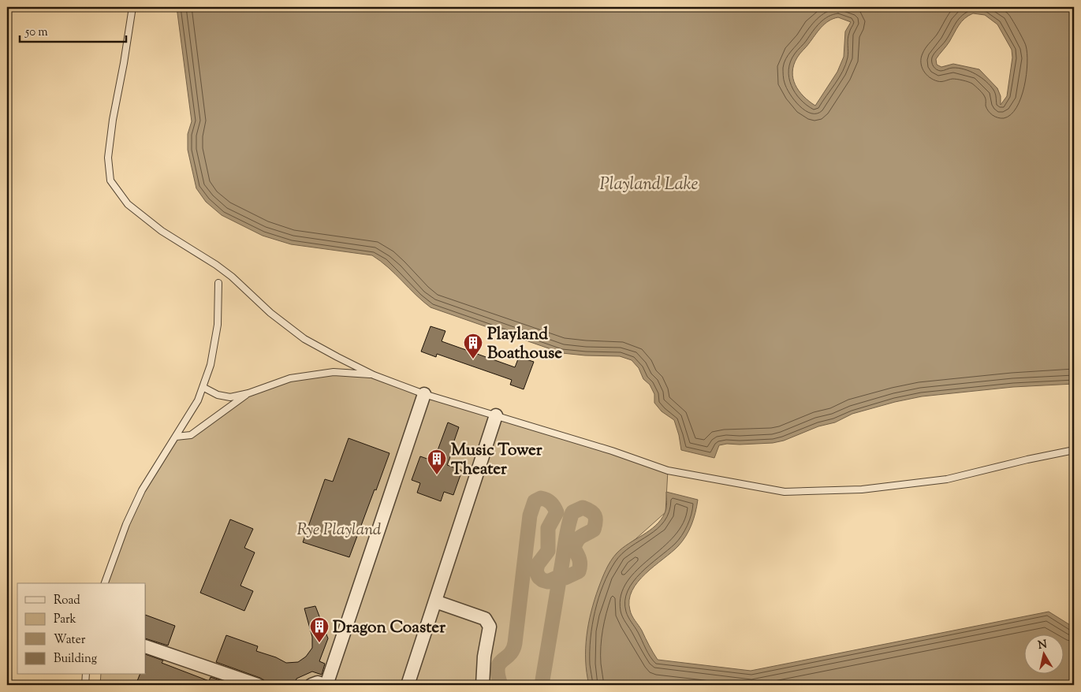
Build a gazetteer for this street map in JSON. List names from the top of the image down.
{
  "water": ["Playland Lake"],
  "parks": ["Rye Playland"],
  "places": {
    "building": ["Playland Boathouse", "Music Tower Theater", "Dragon Coaster"]
  },
  "legend": [
    "Road",
    "Park",
    "Water",
    "Building"
  ],
  "scale_bar": "50 m",
  "north": "top"
}
